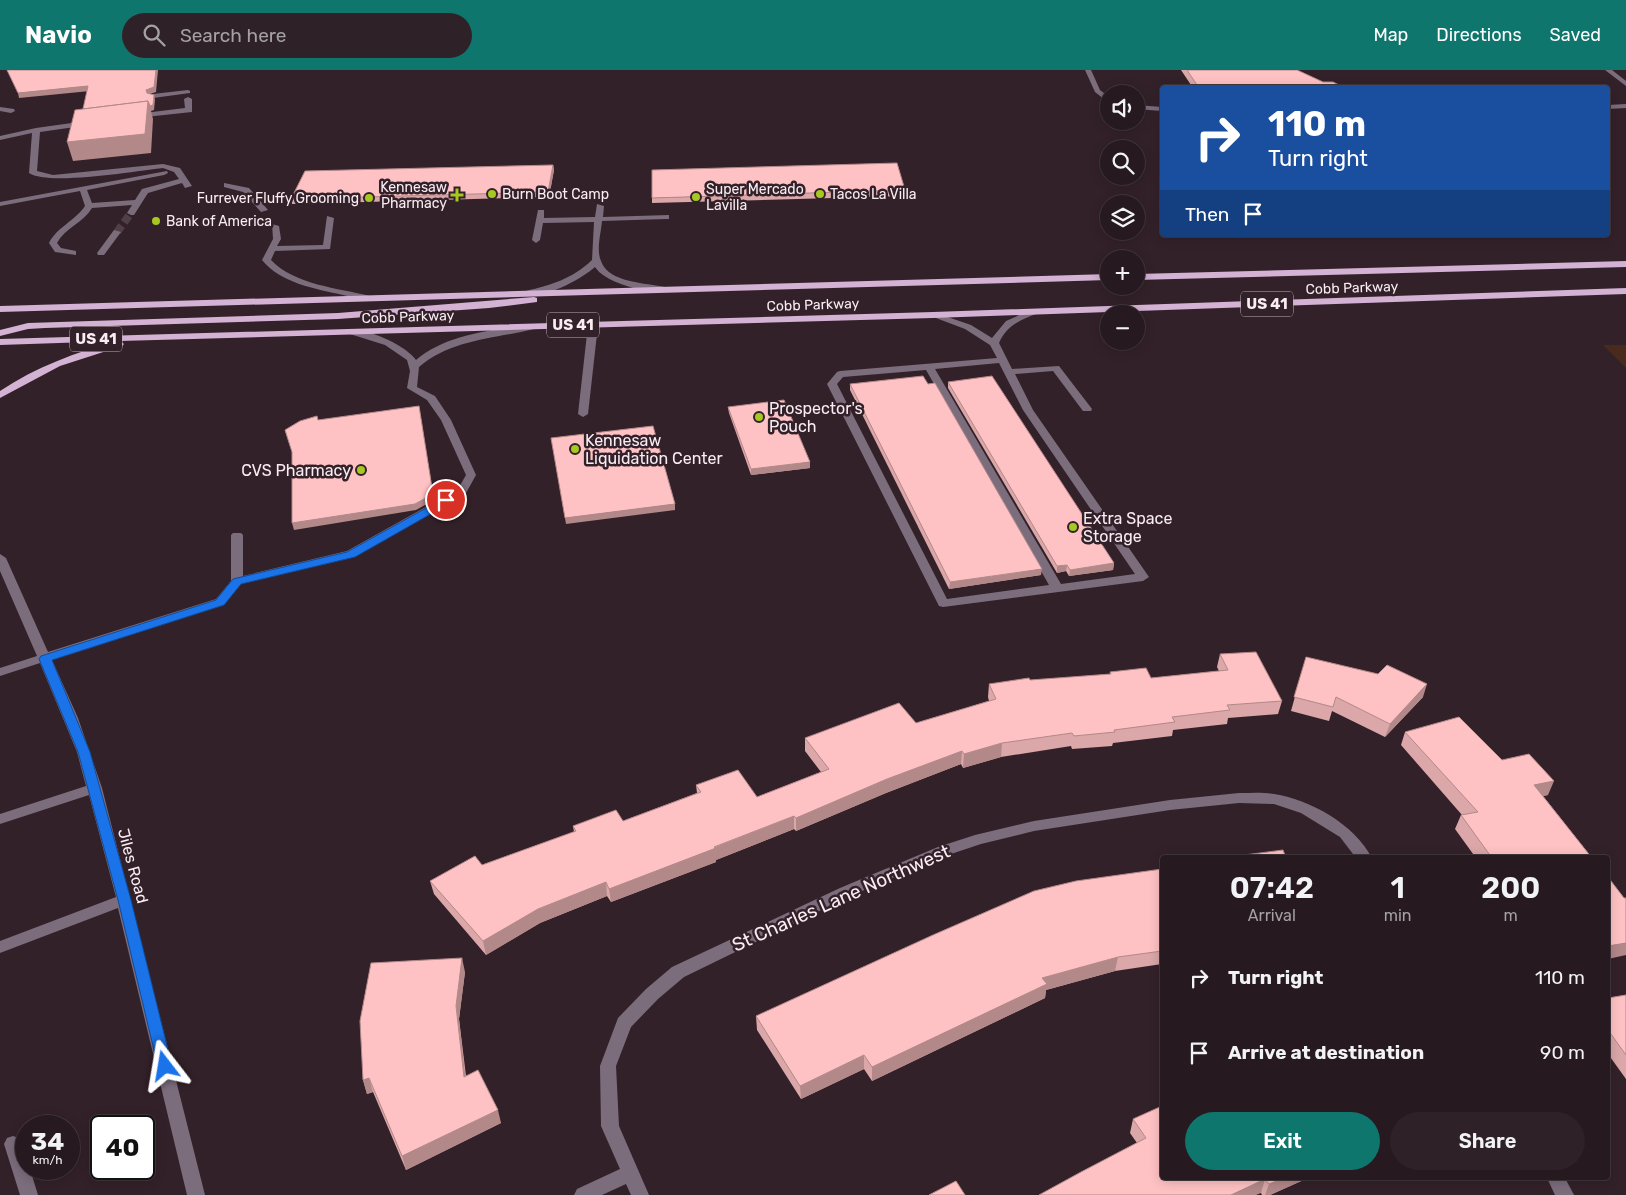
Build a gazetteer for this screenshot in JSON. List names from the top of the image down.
{
  "streets": {
    "main road": ["Cobb Parkway", "US 41"],
    "street": ["Jiles Road", "St Charles Lane Northwest"]
  },
  "places": {
    "other": [
      "Burn Boot Camp",
      "Tacos La Villa",
      "Super Mercado Lavilla",
      "Furrever Fluffy Grooming",
      "Bank of America",
      "Prospector's Pouch",
      "Kennesaw Liquidation Center",
      "CVS Pharmacy",
      "Extra Space Storage"
    ],
    "health": ["Kennesaw Pharmacy"]
  },
  "page": {
    "header": "Navio",
    "search": "Search here",
    "nav": ["Map", "Directions", "Saved"],
    "map_buttons": ["+", "−"],
    "turn": ["110 m", "Turn right"],
    "then": "Then",
    "eta": [
      "07:42",
      "Arrival",
      "1",
      "min",
      "200",
      "m"
    ],
    "list": [
      {
        "name": "Turn right",
        "value": "110 m"
      },
      {
        "name": "Arrive at destination",
        "value": "90 m"
      }
    ],
    "buttons": ["Exit", "Share"],
    "speed": "34 km/h",
    "limit": "40"
  }
}
